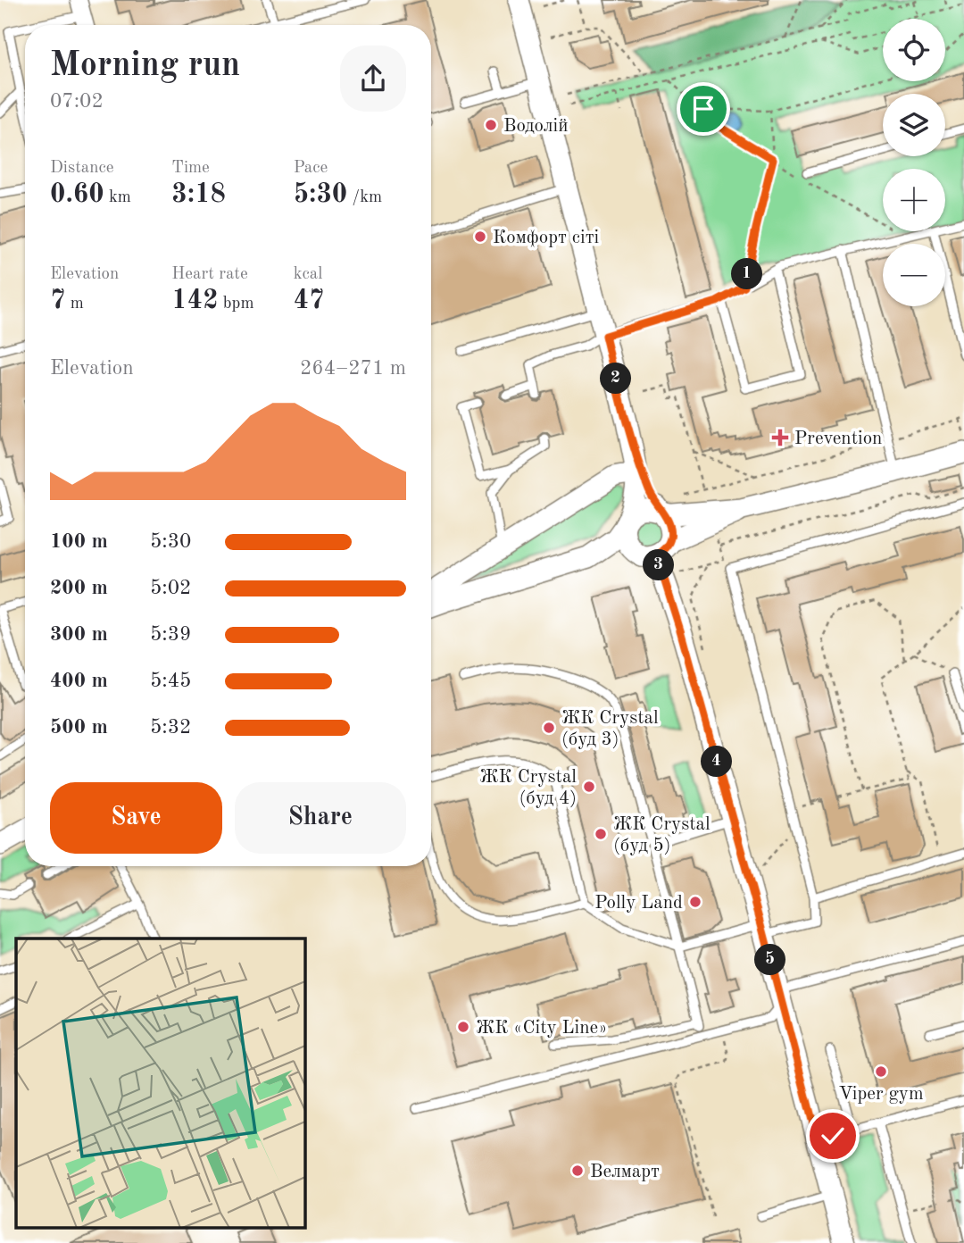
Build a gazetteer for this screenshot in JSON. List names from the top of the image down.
{
  "places": {
    "other": [
      "Водолій",
      "Комфорт сіті",
      "ЖК Crystal (буд 3)",
      "ЖК Crystal (буд 4)",
      "ЖК Crystal (буд 5)",
      "Polly Land",
      "ЖК «City Line»",
      "Viper gym",
      "Велмарт"
    ],
    "health": ["Prevention"]
  },
  "page": {
    "map_buttons": ["+", "−"],
    "heading": ["Morning run", "07:02"],
    "stats": [
      ["Distance", "0.60 km"],
      ["Time", "3:18"],
      ["Pace", "5:30 /km"],
      ["Elevation", "7 m"],
      ["Heart rate", "142 bpm"],
      ["kcal", "47"]
    ],
    "pins": [
      "1",
      "2",
      "3",
      "4",
      "5"
    ],
    "chart": ["Elevation", "264–271 m"],
    "list": [
      {
        "name": "100 m",
        "note": "5:30"
      },
      {
        "name": "200 m",
        "note": "5:02"
      },
      {
        "name": "300 m",
        "note": "5:39"
      },
      {
        "name": "400 m",
        "note": "5:45"
      },
      {
        "name": "500 m",
        "note": "5:32"
      }
    ],
    "buttons": ["Save", "Share"]
  }
}
